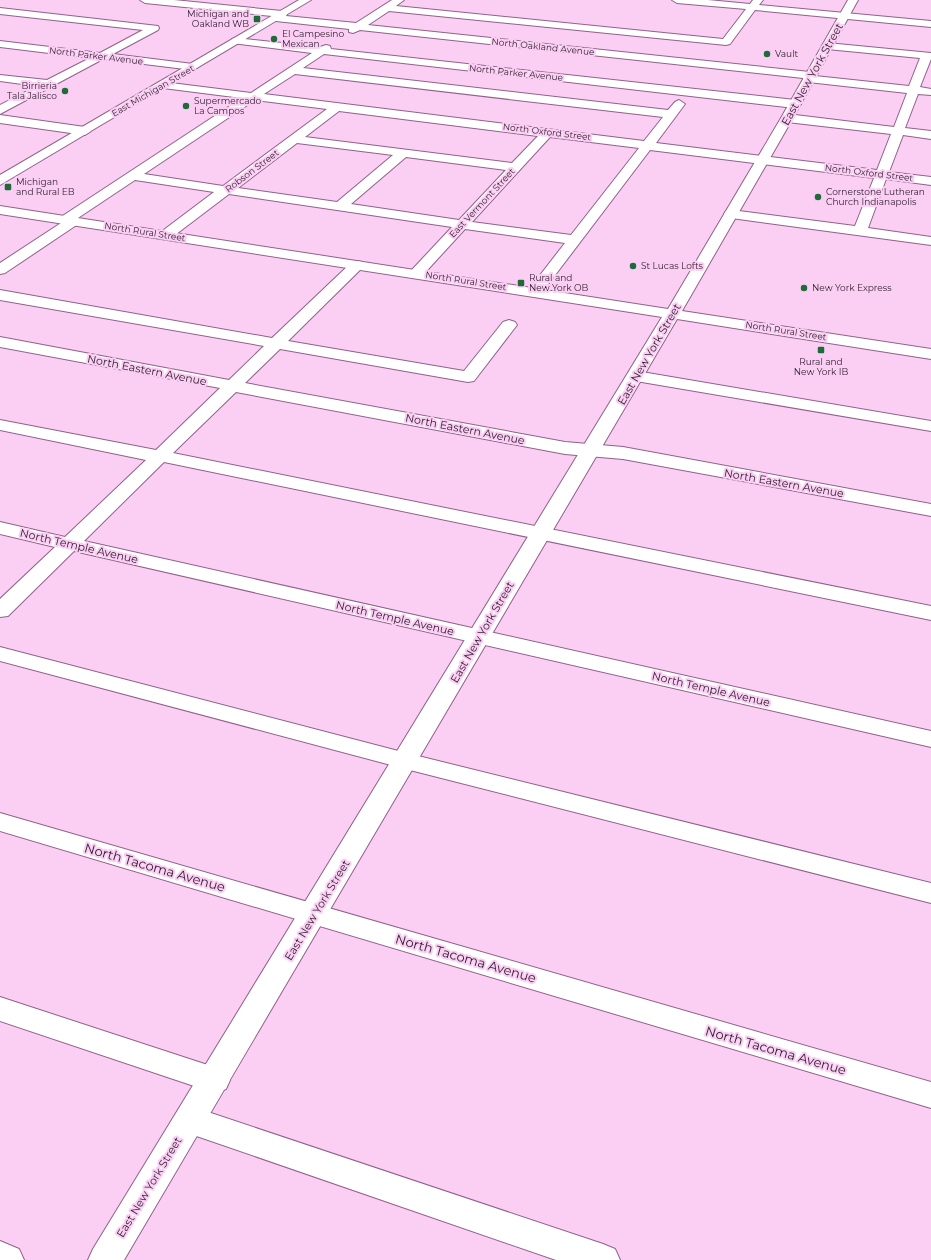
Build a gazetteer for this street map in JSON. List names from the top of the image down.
{
  "streets": {
    "street": [
      "North Oakland Avenue",
      "North Parker Avenue",
      "East New York Street",
      "East Michigan Street",
      "North Oxford Street",
      "Robson Street",
      "East Vermont Street",
      "North Rural Street",
      "North Eastern Avenue",
      "North Temple Avenue",
      "North Tacoma Avenue"
    ]
  },
  "crossings": [
    ["North Oakland Avenue", "East New York Street"],
    ["North Oakland Avenue", "East Michigan Street"],
    ["North Parker Avenue", "East New York Street"],
    ["North Parker Avenue", "East Michigan Street"],
    ["East New York Street", "North Oxford Street"],
    ["East New York Street", "North Rural Street"],
    ["East New York Street", "North Eastern Avenue"],
    ["East New York Street", "North Temple Avenue"],
    ["East New York Street", "North Tacoma Avenue"],
    ["East Michigan Street", "North Oxford Street"],
    ["North Oxford Street", "Robson Street"],
    ["North Oxford Street", "East Vermont Street"],
    ["Robson Street", "North Rural Street"],
    ["East Vermont Street", "North Rural Street"]
  ],
  "places": {
    "transit": [
      "Michigan and Oakland WB",
      "Michigan and Rural EB",
      "Rural and New York OB",
      "Rural and New York IB"
    ],
    "other": [
      "El Campesino Mexican",
      "Vault",
      "Birrieria Tala Jalisco",
      "Supermercado La Campos",
      "Cornerstone Lutheran Church Indianapolis",
      "St Lucas Lofts",
      "New York Express"
    ]
  }
}
